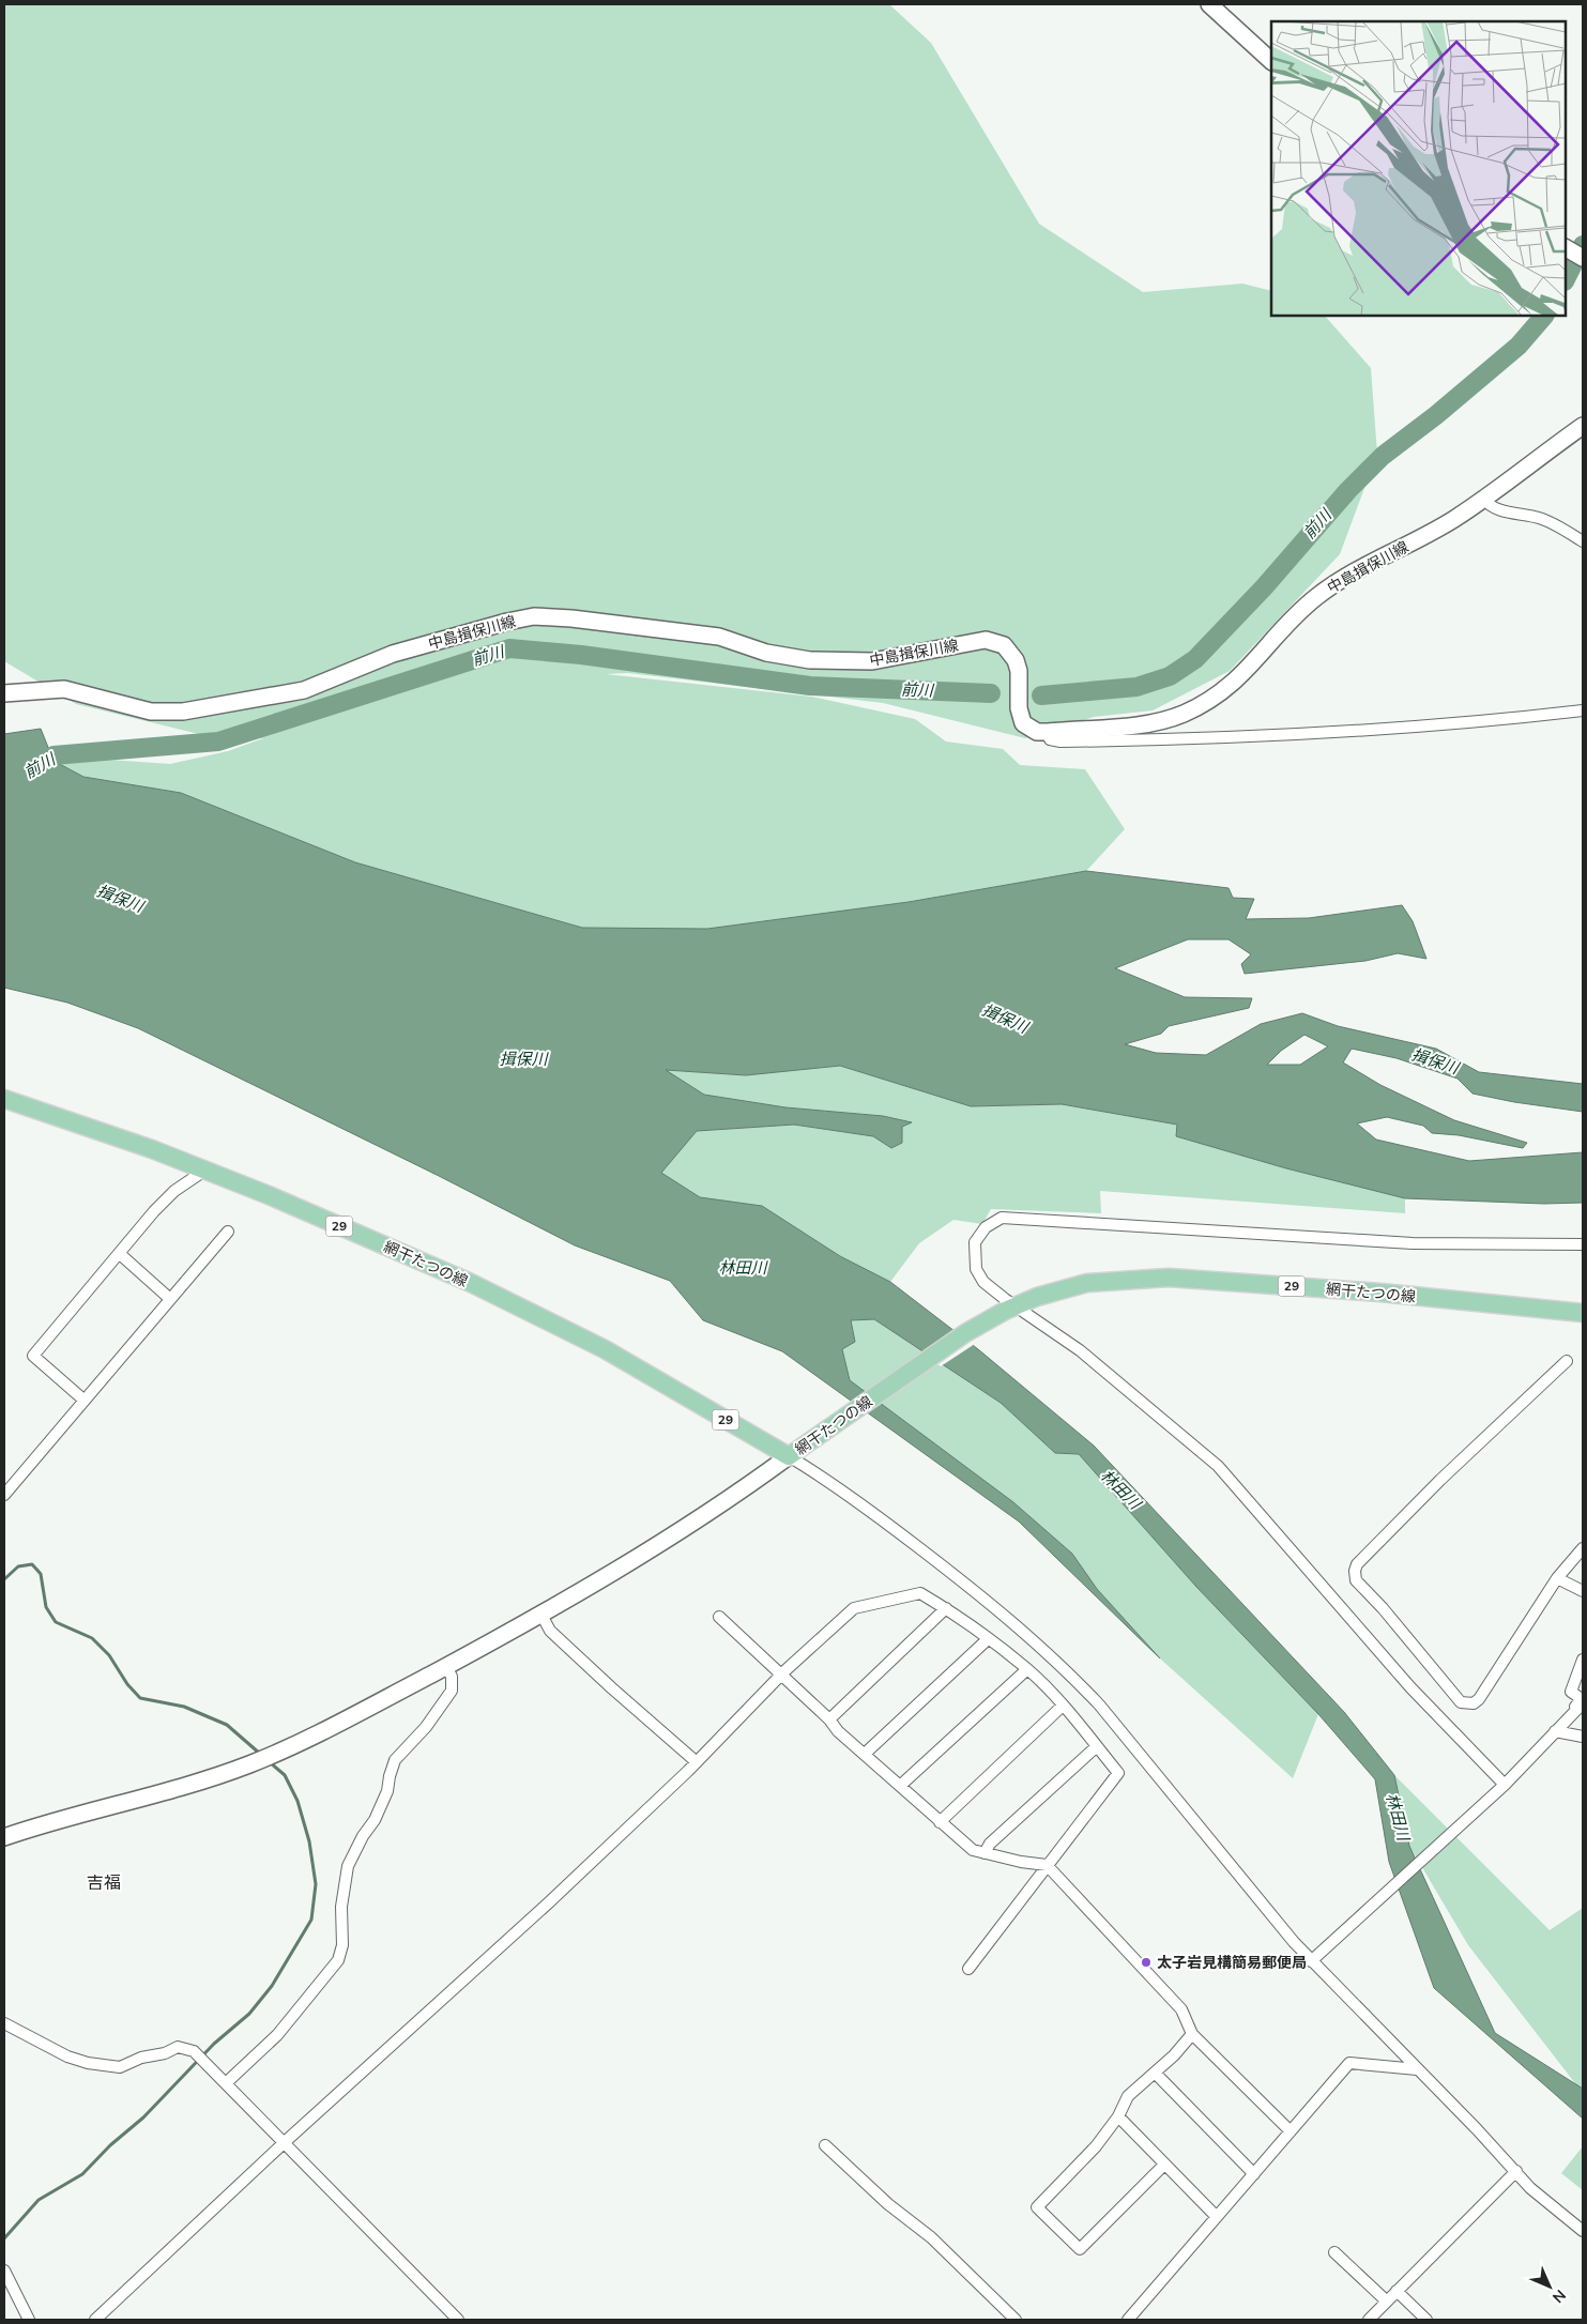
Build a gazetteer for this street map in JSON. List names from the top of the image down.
{
  "streets": {
    "main road": ["中島揖保川線", "29", "網干たつの線"]
  },
  "districts": ["吉福"],
  "water": ["前川", "揖保川", "林田川"],
  "places": ["太子岩見構簡易郵便局"],
  "north": "bottom right"
}
